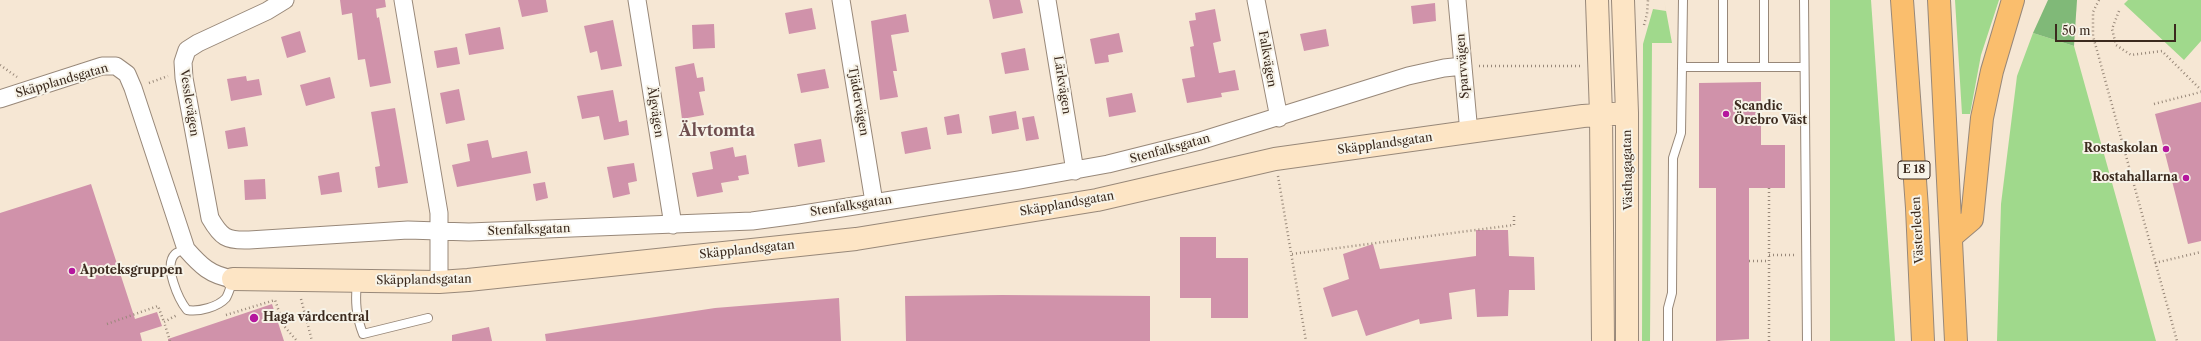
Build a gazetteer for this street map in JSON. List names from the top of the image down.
{
  "streets": {
    "highway": ["E 18", "Västerleden"],
    "street": [
      "Falkvägen",
      "Sparvvägen",
      "Skäpplandsgatan",
      "Lärkvägen",
      "Tjädervägen",
      "Vesslevägen",
      "Älgvägen",
      "Stenfalksgatan",
      "Västhagagatan"
    ]
  },
  "crossings": [
    ["Falkvägen", "Stenfalksgatan"],
    ["Sparvvägen", "Skäpplandsgatan"],
    ["Sparvvägen", "Stenfalksgatan"],
    ["Skäpplandsgatan", "Västhagagatan"],
    ["Lärkvägen", "Stenfalksgatan"],
    ["Tjädervägen", "Stenfalksgatan"],
    ["Vesslevägen", "Stenfalksgatan"],
    ["Älgvägen", "Stenfalksgatan"]
  ],
  "districts": ["Älvtomta"],
  "places": [
    "Scandic Örebro Väst",
    "Rostaskolan",
    "Rostahallarna",
    "Apoteksgruppen",
    "Haga vårdcentral"
  ],
  "scale_bar": "50 m"
}
